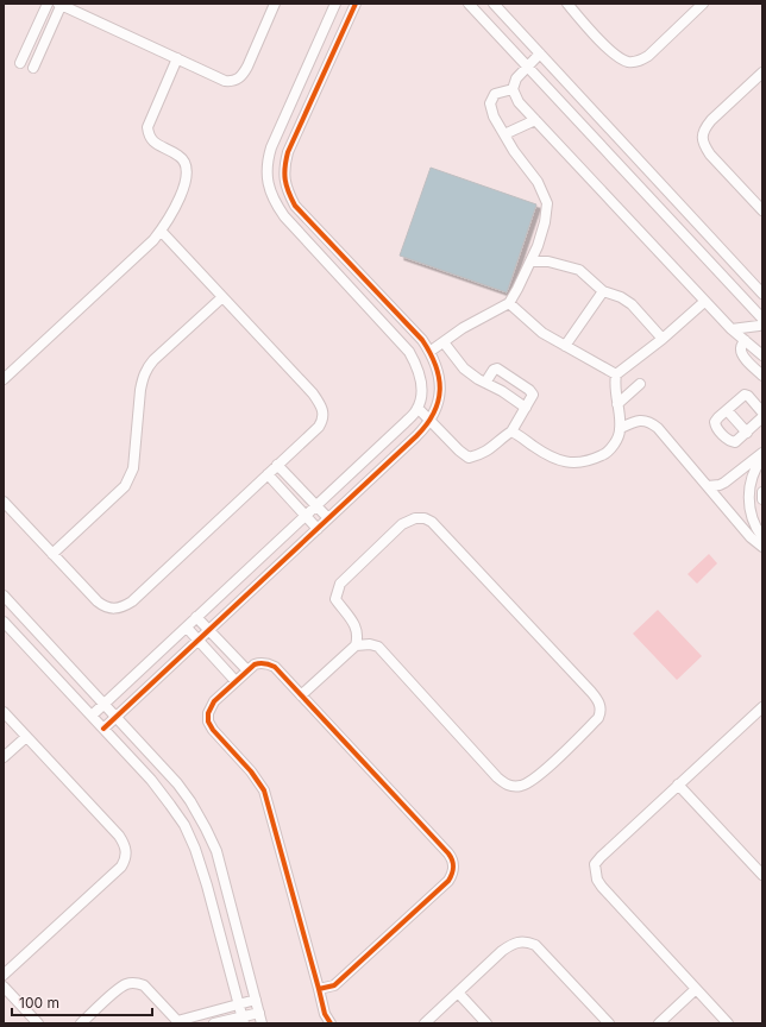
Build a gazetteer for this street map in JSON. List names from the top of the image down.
{
  "scale_bar": "100 m"
}
